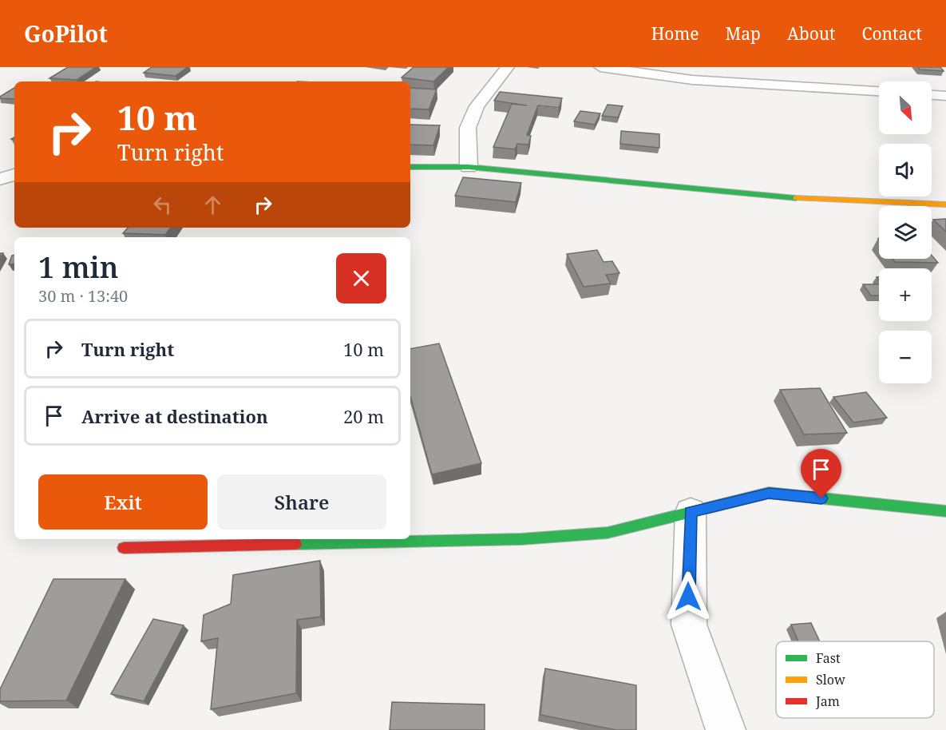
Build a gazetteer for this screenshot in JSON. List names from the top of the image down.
{
  "legend": ["Fast", "Slow", "Jam"],
  "north": "bottom right",
  "page": {
    "header": "GoPilot",
    "nav": [
      "Home",
      "Map",
      "About",
      "Contact"
    ],
    "map_buttons": ["+", "−"],
    "turn": ["10 m", "Turn right"],
    "heading": ["1 min", "30 m · 13:40"],
    "list": [
      {
        "name": "Turn right",
        "value": "10 m"
      },
      {
        "name": "Arrive at destination",
        "value": "20 m"
      }
    ],
    "buttons": ["Exit", "Share"]
  }
}
